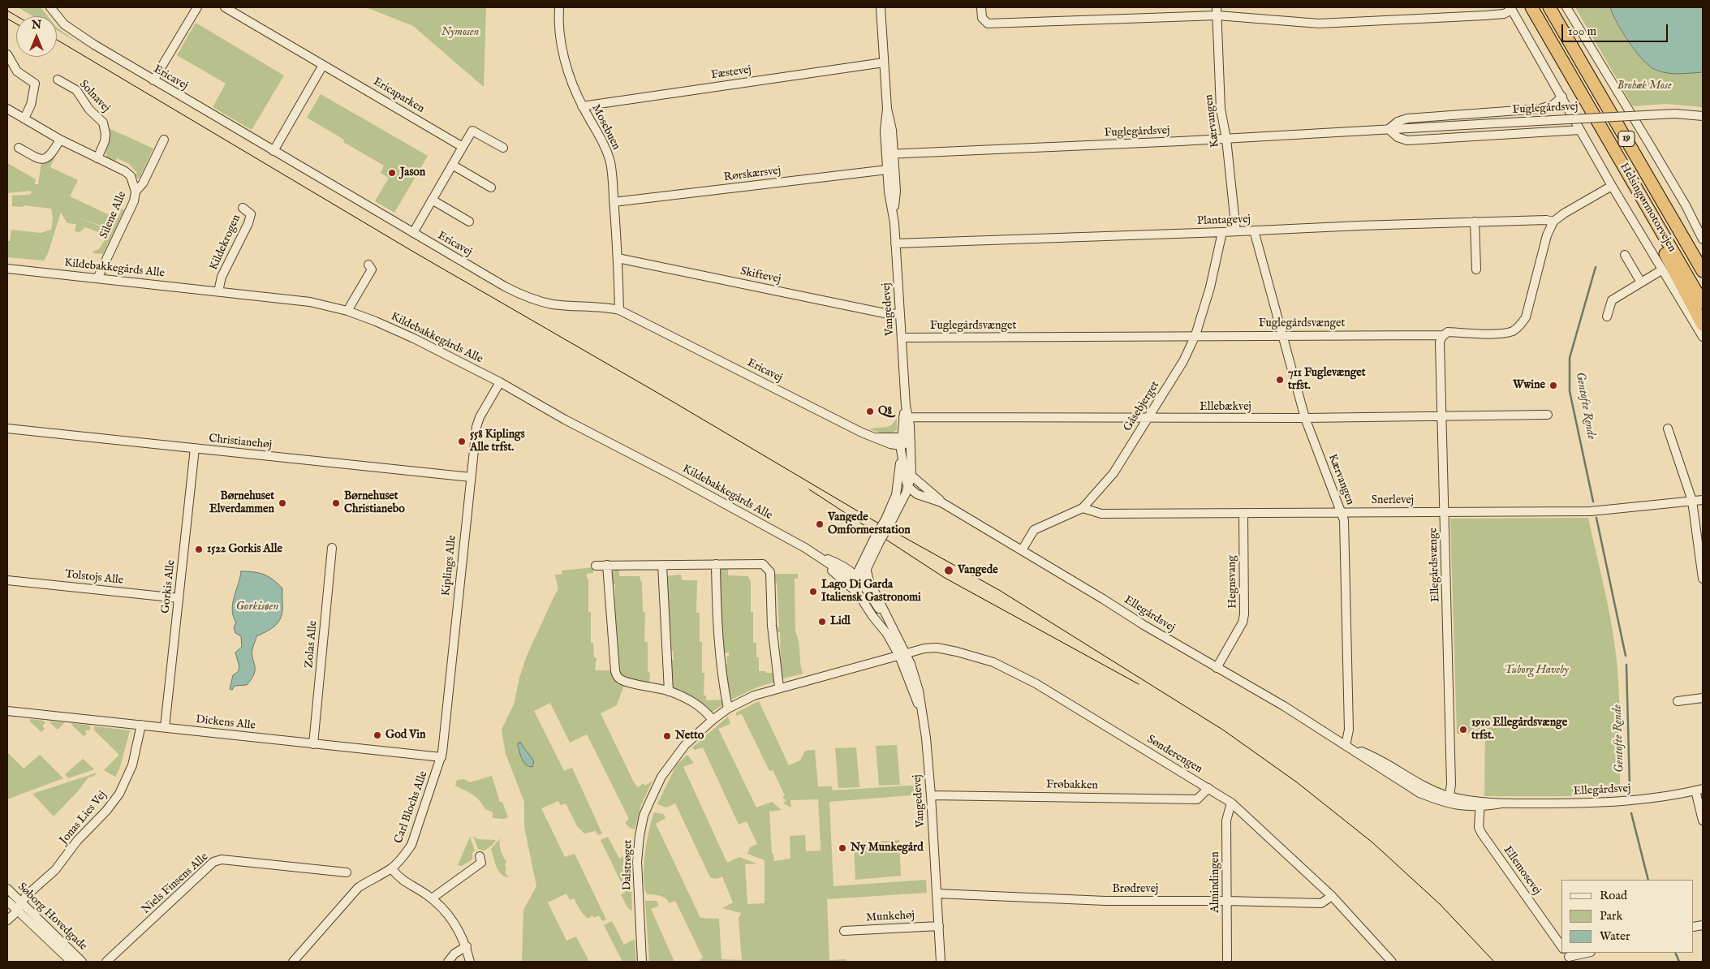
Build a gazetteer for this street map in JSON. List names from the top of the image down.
{
  "streets": {
    "highway": ["19", "Helsingørmotorvejen"],
    "street": [
      "Fæstevej",
      "Ericavej",
      "Ericaparken",
      "Solnavej",
      "Fuglegårdsvej",
      "Kærvangen",
      "Mosebuen",
      "Rørskærsvej",
      "Silene Alle",
      "Plantagevej",
      "Kildekrogen",
      "Kildebakkegårds Alle",
      "Skiftevej",
      "Vangedevej",
      "Fuglegårdsvænget",
      "Gåsebjerget",
      "Ellebækvej",
      "Christianehøj",
      "Snerlevej",
      "Ellegårdsvænge",
      "Kiplings Alle",
      "Tolstojs Alle",
      "Hegnsvang",
      "Gorkis Alle",
      "Ellegårdsvej",
      "Zolas Alle",
      "Dickens Alle",
      "Sønderengen",
      "Frøbakken",
      "Carl Blochs Alle",
      "Jonas Lies Vej",
      "Dalstrøget",
      "Ellemosevej",
      "Almindingen",
      "Niels Finsens Alle",
      "Brødrevej",
      "Søborg Hovedgade",
      "Munkehøj"
    ]
  },
  "crossings": [
    ["Fæstevej", "Mosebuen"],
    ["Fæstevej", "Vangedevej"],
    ["Ericavej", "Mosebuen"],
    ["Ericavej", "Vangedevej"],
    ["Fuglegårdsvej", "Kærvangen"],
    ["Fuglegårdsvej", "Vangedevej"],
    ["Kærvangen", "Plantagevej"],
    ["Kærvangen", "Fuglegårdsvænget"],
    ["Kærvangen", "Ellebækvej"],
    ["Kærvangen", "Snerlevej"],
    ["Kærvangen", "Ellegårdsvej"],
    ["Mosebuen", "Rørskærsvej"],
    ["Mosebuen", "Skiftevej"],
    ["Rørskærsvej", "Vangedevej"],
    ["Silene Alle", "Kildebakkegårds Alle"],
    ["Plantagevej", "Vangedevej"],
    ["Plantagevej", "Fuglegårdsvænget"],
    ["Plantagevej", "Gåsebjerget"],
    ["Kildekrogen", "Kildebakkegårds Alle"],
    ["Kildebakkegårds Alle", "Vangedevej"],
    ["Kildebakkegårds Alle", "Kiplings Alle"],
    ["Skiftevej", "Vangedevej"],
    ["Vangedevej", "Fuglegårdsvænget"],
    ["Vangedevej", "Ellebækvej"],
    ["Vangedevej", "Ellegårdsvej"],
    ["Vangedevej", "Sønderengen"],
    ["Vangedevej", "Frøbakken"],
    ["Vangedevej", "Dalstrøget"],
    ["Vangedevej", "Brødrevej"],
    ["Vangedevej", "Munkehøj"],
    ["Fuglegårdsvænget", "Gåsebjerget"],
    ["Fuglegårdsvænget", "Ellegårdsvænge"],
    ["Gåsebjerget", "Ellebækvej"],
    ["Gåsebjerget", "Snerlevej"],
    ["Gåsebjerget", "Ellegårdsvej"],
    ["Ellebækvej", "Ellegårdsvænge"],
    ["Christianehøj", "Kiplings Alle"],
    ["Christianehøj", "Gorkis Alle"],
    ["Snerlevej", "Ellegårdsvænge"],
    ["Snerlevej", "Hegnsvang"],
    ["Ellegårdsvænge", "Ellegårdsvej"],
    ["Kiplings Alle", "Dickens Alle"],
    ["Kiplings Alle", "Carl Blochs Alle"],
    ["Tolstojs Alle", "Gorkis Alle"],
    ["Hegnsvang", "Ellegårdsvej"],
    ["Gorkis Alle", "Dickens Alle"],
    ["Ellegårdsvej", "Ellemosevej"],
    ["Zolas Alle", "Dickens Alle"],
    ["Dickens Alle", "Carl Blochs Alle"],
    ["Dickens Alle", "Jonas Lies Vej"],
    ["Sønderengen", "Frøbakken"],
    ["Sønderengen", "Dalstrøget"],
    ["Sønderengen", "Almindingen"],
    ["Sønderengen", "Brødrevej"],
    ["Jonas Lies Vej", "Søborg Hovedgade"],
    ["Almindingen", "Brødrevej"]
  ],
  "water": ["Gentofte Rende", "Gorkisøen"],
  "parks": ["Nymosen", "Brobæk Mose", "Tuborg Haveby"],
  "places": [
    "Jason",
    "711 Fuglevænget trfst.",
    "Wwine",
    "Q8",
    "558 Kiplings Alle trfst.",
    "Børnehuset Elverdammen",
    "Børnehuset Christianebo",
    "Vangede Omformerstation",
    "1522 Gorkis Alle",
    "Vangede",
    "Lago Di Garda Italiensk Gastronomi",
    "Lidl",
    "1910 Ellegårdsvænge trfst.",
    "God Vin",
    "Netto",
    "Ny Munkegård"
  ],
  "legend": ["Road", "Park", "Water"],
  "scale_bar": "100 m",
  "north": "top"
}
